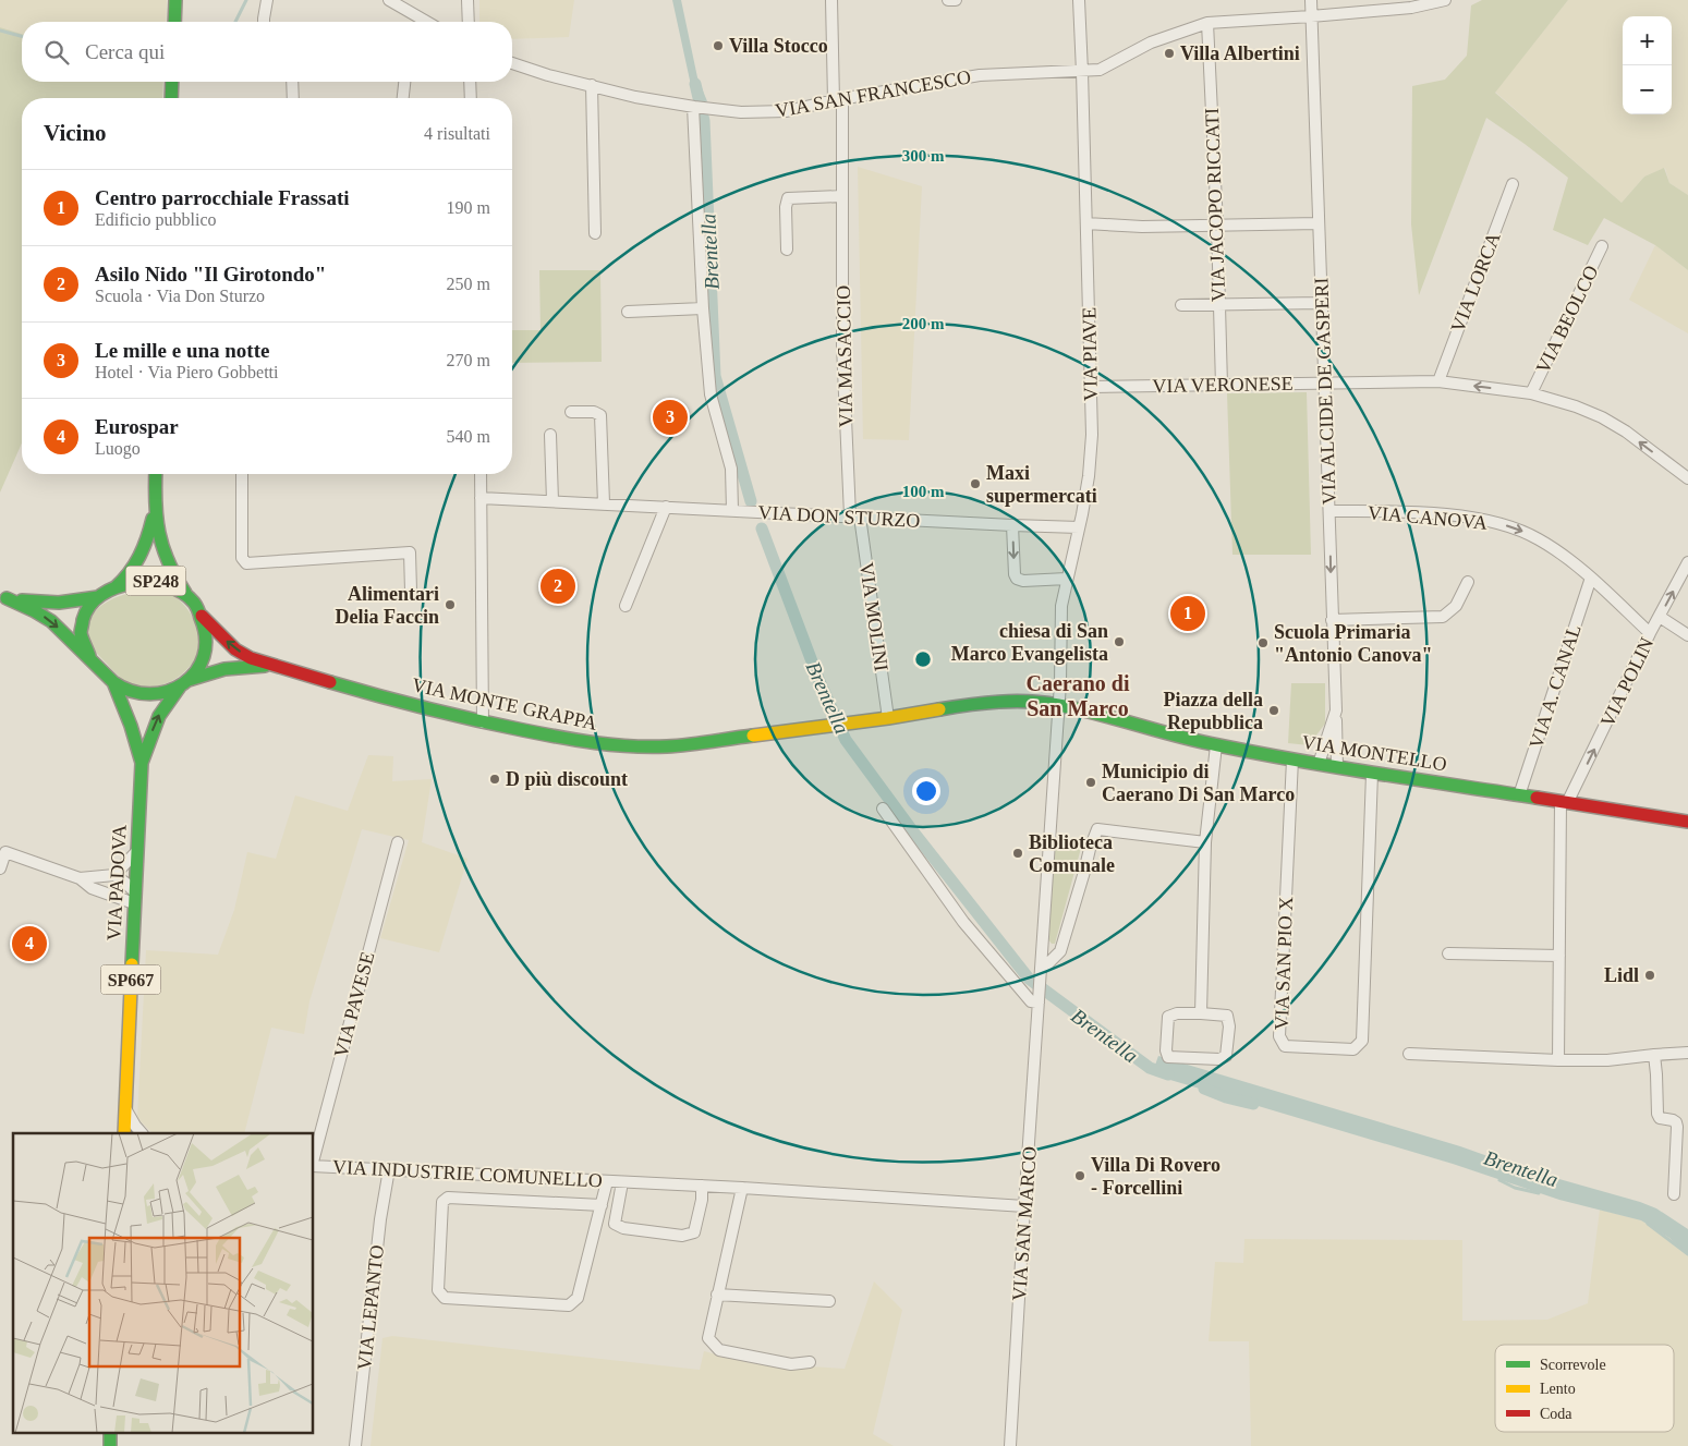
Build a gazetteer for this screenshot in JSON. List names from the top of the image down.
{
  "streets": {
    "main road": [
      "SP248",
      "VIA MONTE GRAPPA",
      "VIA MONTELLO",
      "VIA PADOVA",
      "SP667"
    ],
    "street": [
      "VIA SAN FRANCESCO",
      "VIA JACOPO RICCATI",
      "VIA LORCA",
      "VIA BEOLCO",
      "VIA PIAVE",
      "VIA MASACCIO",
      "VIA VERONESE",
      "VIA ALCIDE DE GASPERI",
      "VIA DON STURZO",
      "VIA CANOVA",
      "VIA MOLINI",
      "VIA POLIN",
      "VIA A. CANAL",
      "VIA SAN PIO X",
      "VIA PAVESE",
      "VIA INDUSTRIE COMUNELLO",
      "VIA SAN MARCO",
      "VIA LEPANTO"
    ]
  },
  "crossings": [
    ["VIA SAN FRANCESCO", "VIA JACOPO RICCATI"],
    ["VIA SAN FRANCESCO", "VIA PIAVE"],
    ["VIA SAN FRANCESCO", "VIA MASACCIO"],
    ["VIA SAN FRANCESCO", "VIA ALCIDE DE GASPERI"],
    ["VIA JACOPO RICCATI", "VIA VERONESE"],
    ["VIA LORCA", "VIA VERONESE"],
    ["VIA BEOLCO", "VIA VERONESE"],
    ["VIA PIAVE", "VIA VERONESE"],
    ["VIA PIAVE", "VIA DON STURZO"],
    ["VIA PIAVE", "VIA MONTE GRAPPA"],
    ["VIA PIAVE", "VIA MONTELLO"],
    ["VIA PIAVE", "VIA SAN MARCO"],
    ["VIA MASACCIO", "VIA DON STURZO"],
    ["VIA MASACCIO", "VIA MOLINI"],
    ["VIA VERONESE", "VIA ALCIDE DE GASPERI"],
    ["VIA ALCIDE DE GASPERI", "VIA CANOVA"],
    ["VIA ALCIDE DE GASPERI", "VIA MONTELLO"],
    ["VIA DON STURZO", "VIA MOLINI"],
    ["VIA CANOVA", "VIA POLIN"],
    ["VIA CANOVA", "VIA A. CANAL"],
    ["VIA MOLINI", "VIA MONTE GRAPPA"],
    ["VIA POLIN", "VIA MONTELLO"],
    ["VIA A. CANAL", "VIA MONTELLO"],
    ["VIA MONTE GRAPPA", "VIA MONTELLO"],
    ["VIA MONTE GRAPPA", "VIA PADOVA"],
    ["VIA MONTELLO", "VIA SAN PIO X"],
    ["VIA INDUSTRIE COMUNELLO", "VIA SAN MARCO"],
    ["VIA INDUSTRIE COMUNELLO", "VIA LEPANTO"]
  ],
  "one_way": ["VIA VERONESE", "VIA CANOVA", "VIA POLIN"],
  "districts": ["Caerano di San Marco"],
  "water": ["Brentella"],
  "places": [
    "Villa Stocco",
    "Villa Albertini",
    "Maxi supermercati",
    "Alimentari Delia Faccin",
    "chiesa di San Marco Evangelista",
    "Scuola Primaria \"Antonio Canova\"",
    "Piazza della Repubblica",
    "D più discount",
    "Municipio di Caerano Di San Marco",
    "Biblioteca Comunale",
    "Lidl",
    "Villa Di Rovero - Forcellini"
  ],
  "legend": ["Scorrevole", "Lento", "Coda"],
  "page": {
    "map_buttons": ["+", "−"],
    "search": "Cerca qui",
    "heading": ["Vicino", "4 risultati"],
    "list": [
      {
        "mark": "1",
        "name": "Centro parrocchiale Frassati",
        "note": "Edificio pubblico",
        "value": "190 m"
      },
      {
        "mark": "2",
        "name": "Asilo Nido \"Il Girotondo\"",
        "note": "Scuola · Via Don Sturzo",
        "value": "250 m"
      },
      {
        "mark": "3",
        "name": "Le mille e una notte",
        "note": "Hotel · Via Piero Gobbetti",
        "value": "270 m"
      },
      {
        "mark": "4",
        "name": "Eurospar",
        "note": "Luogo",
        "value": "540 m"
      }
    ],
    "pins": [
      "3",
      "2",
      "1",
      "4"
    ]
  },
  "rings": ["300 m", "200 m", "100 m"]
}
